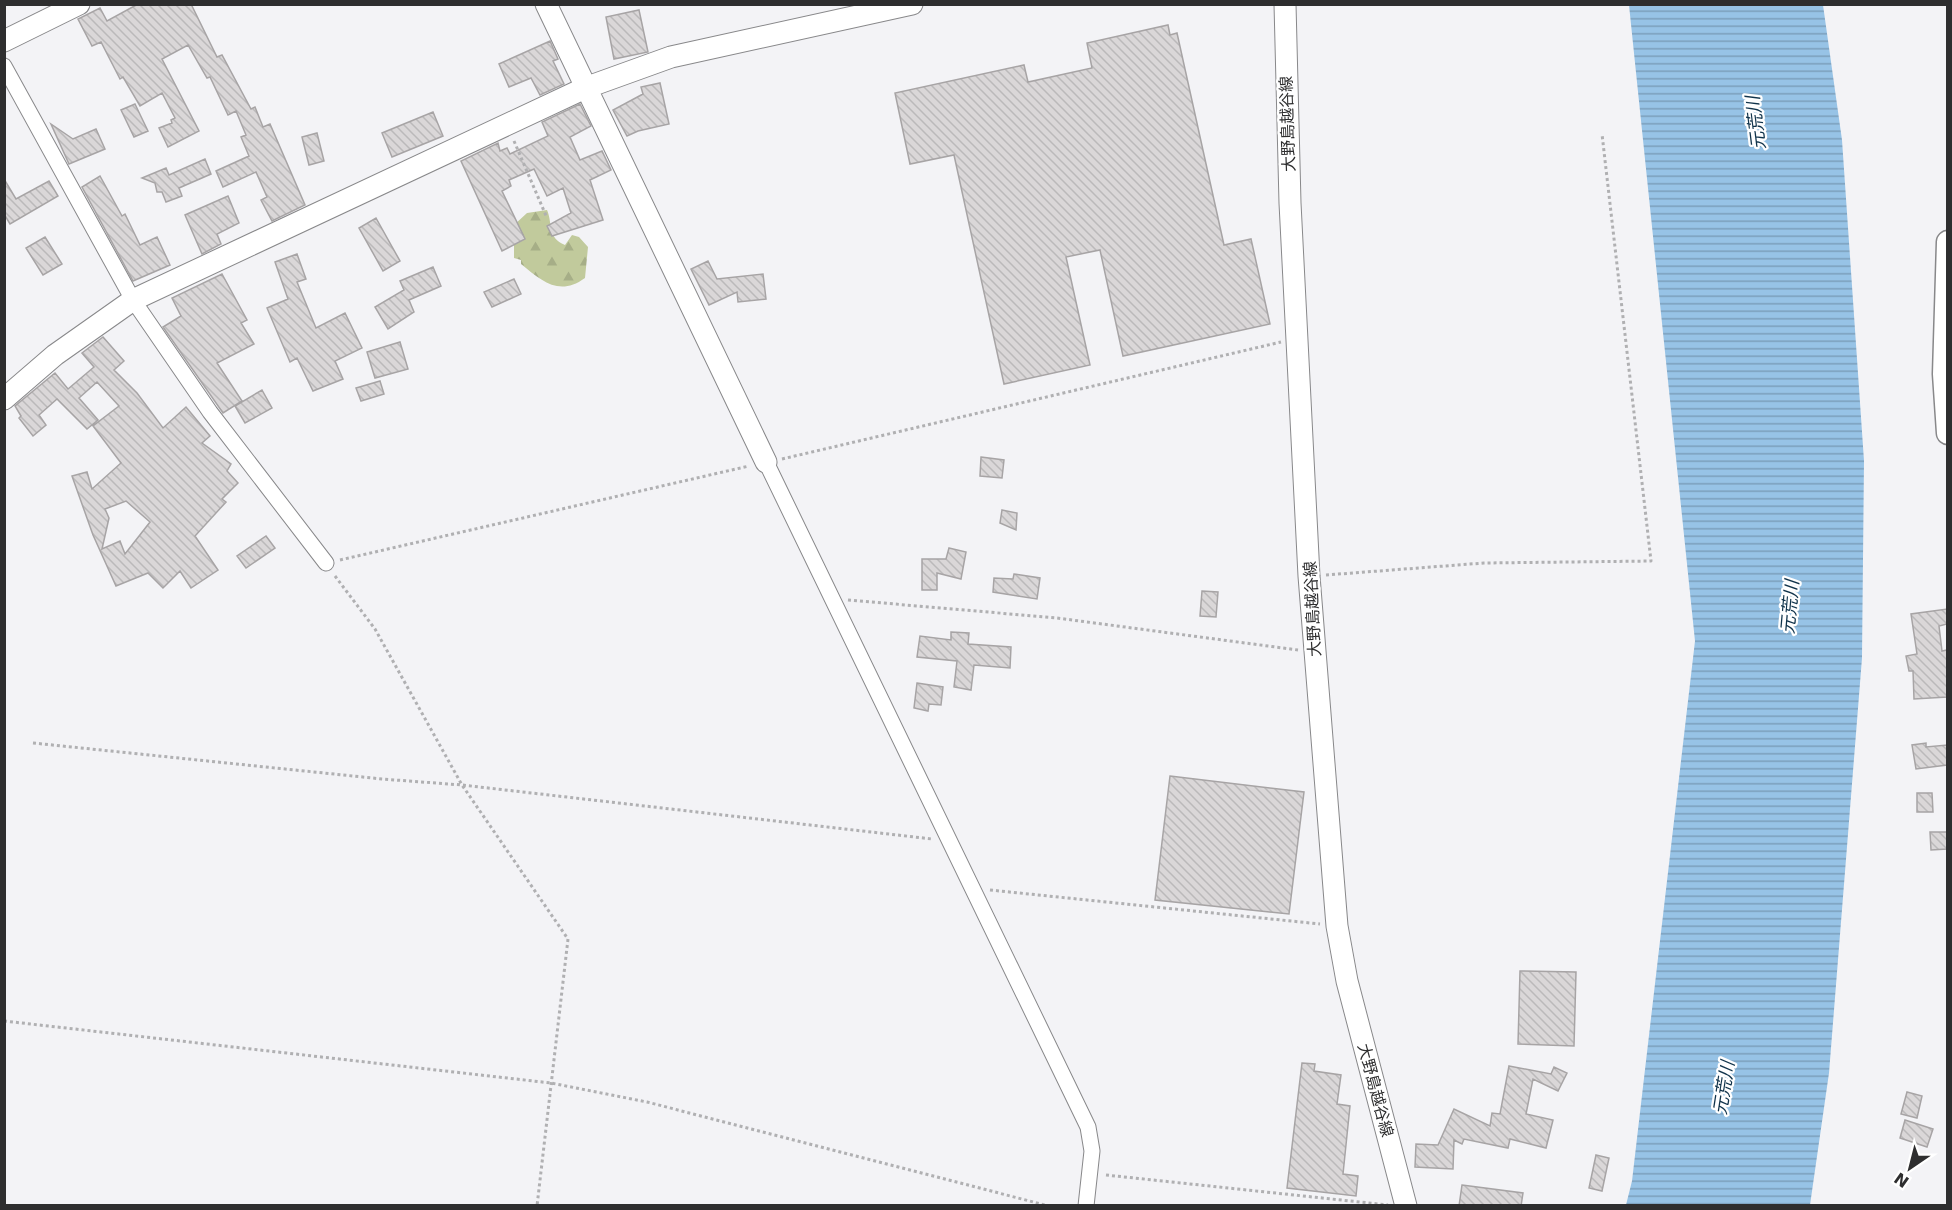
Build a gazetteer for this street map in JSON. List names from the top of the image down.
{
  "streets": {
    "street": ["大野島越谷線"]
  },
  "water": ["元荒川"],
  "north": "bottom left"
}
